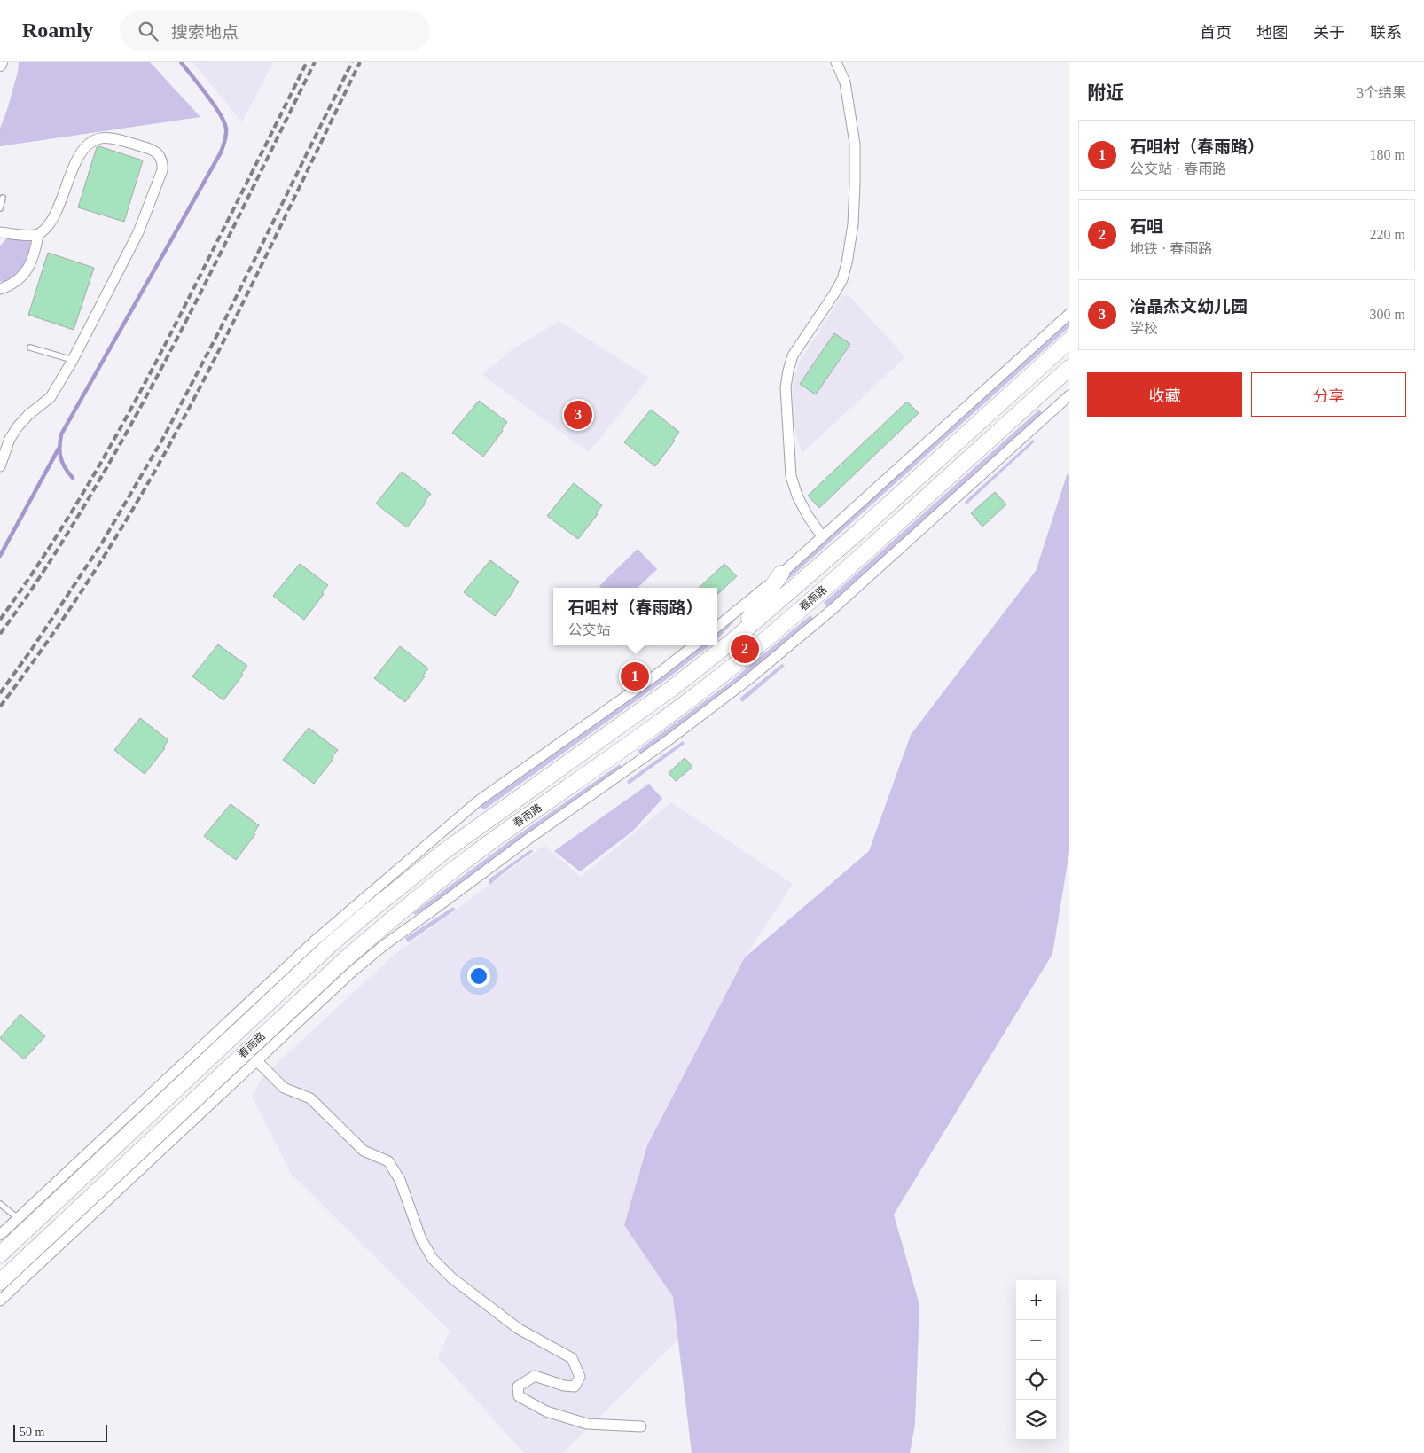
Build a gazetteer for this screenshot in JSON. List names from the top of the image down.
{
  "streets": {
    "main road": ["春雨路"]
  },
  "scale_bar": "50 m",
  "page": {
    "header": "Roamly",
    "search": "搜索地点",
    "nav": [
      "首页",
      "地图",
      "关于",
      "联系"
    ],
    "heading": ["附近", "3个结果"],
    "list": [
      {
        "mark": "1",
        "name": "石咀村（春雨路）",
        "note": "公交站 · 春雨路",
        "value": "180 m"
      },
      {
        "mark": "2",
        "name": "石咀",
        "note": "地铁 · 春雨路",
        "value": "220 m"
      },
      {
        "mark": "3",
        "name": "冶晶杰文幼儿园",
        "note": "学校",
        "value": "300 m"
      }
    ],
    "buttons": ["收藏", "分享"],
    "pins": ["3", "2", "1"],
    "popup": ["石咀村（春雨路）", "公交站"],
    "map_buttons": ["+", "−"],
    "scale": "50 m"
  }
}
